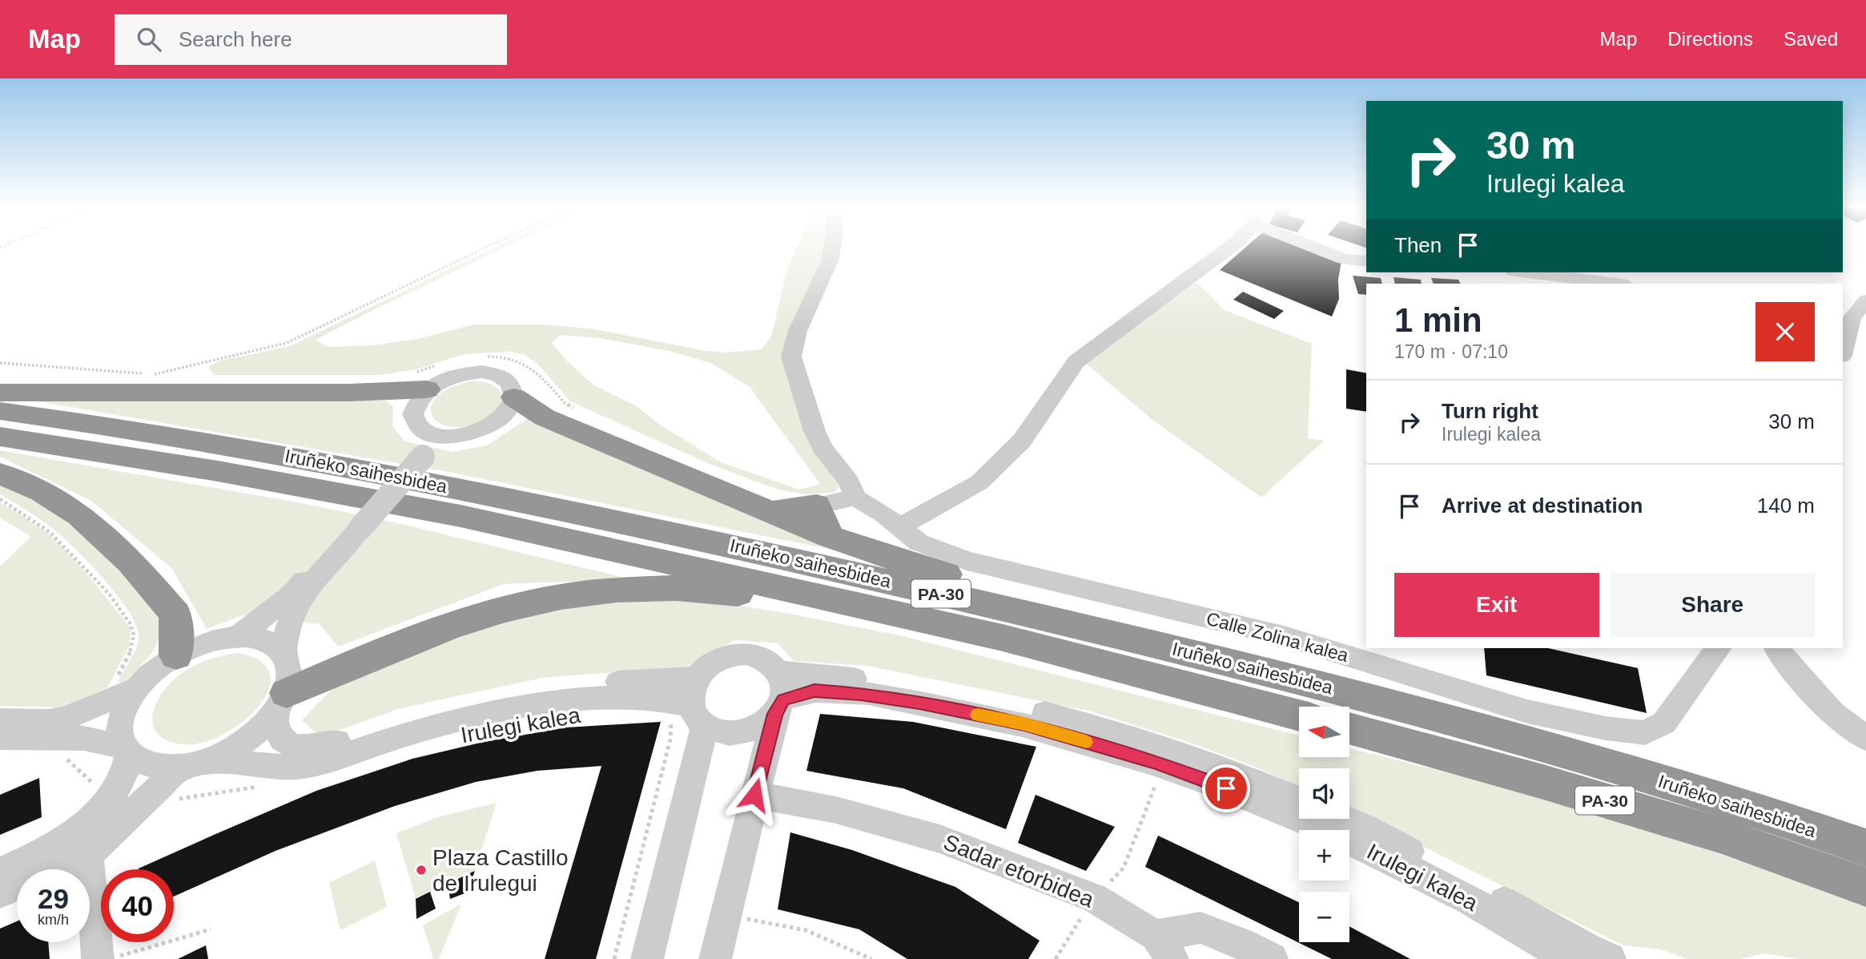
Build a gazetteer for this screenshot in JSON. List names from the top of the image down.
{
  "streets": {
    "highway": ["Iruñeko saihesbidea", "PA-30"],
    "street": ["Calle Zolina kalea", "Irulegi kalea", "Sadar etorbidea"]
  },
  "places": ["Plaza Castillo de Irulegui"],
  "north": "left",
  "page": {
    "header": "Map",
    "search": "Search here",
    "nav": ["Map", "Directions", "Saved"],
    "turn": ["30 m", "Irulegi kalea"],
    "then": "Then",
    "heading": ["1 min", "170 m · 07:10"],
    "list": [
      {
        "name": "Turn right",
        "note": "Irulegi kalea",
        "value": "30 m"
      },
      {
        "name": "Arrive at destination",
        "value": "140 m"
      }
    ],
    "buttons": ["Exit", "Share"],
    "map_buttons": ["+", "−"],
    "speed": "29 km/h",
    "limit": "40"
  }
}
